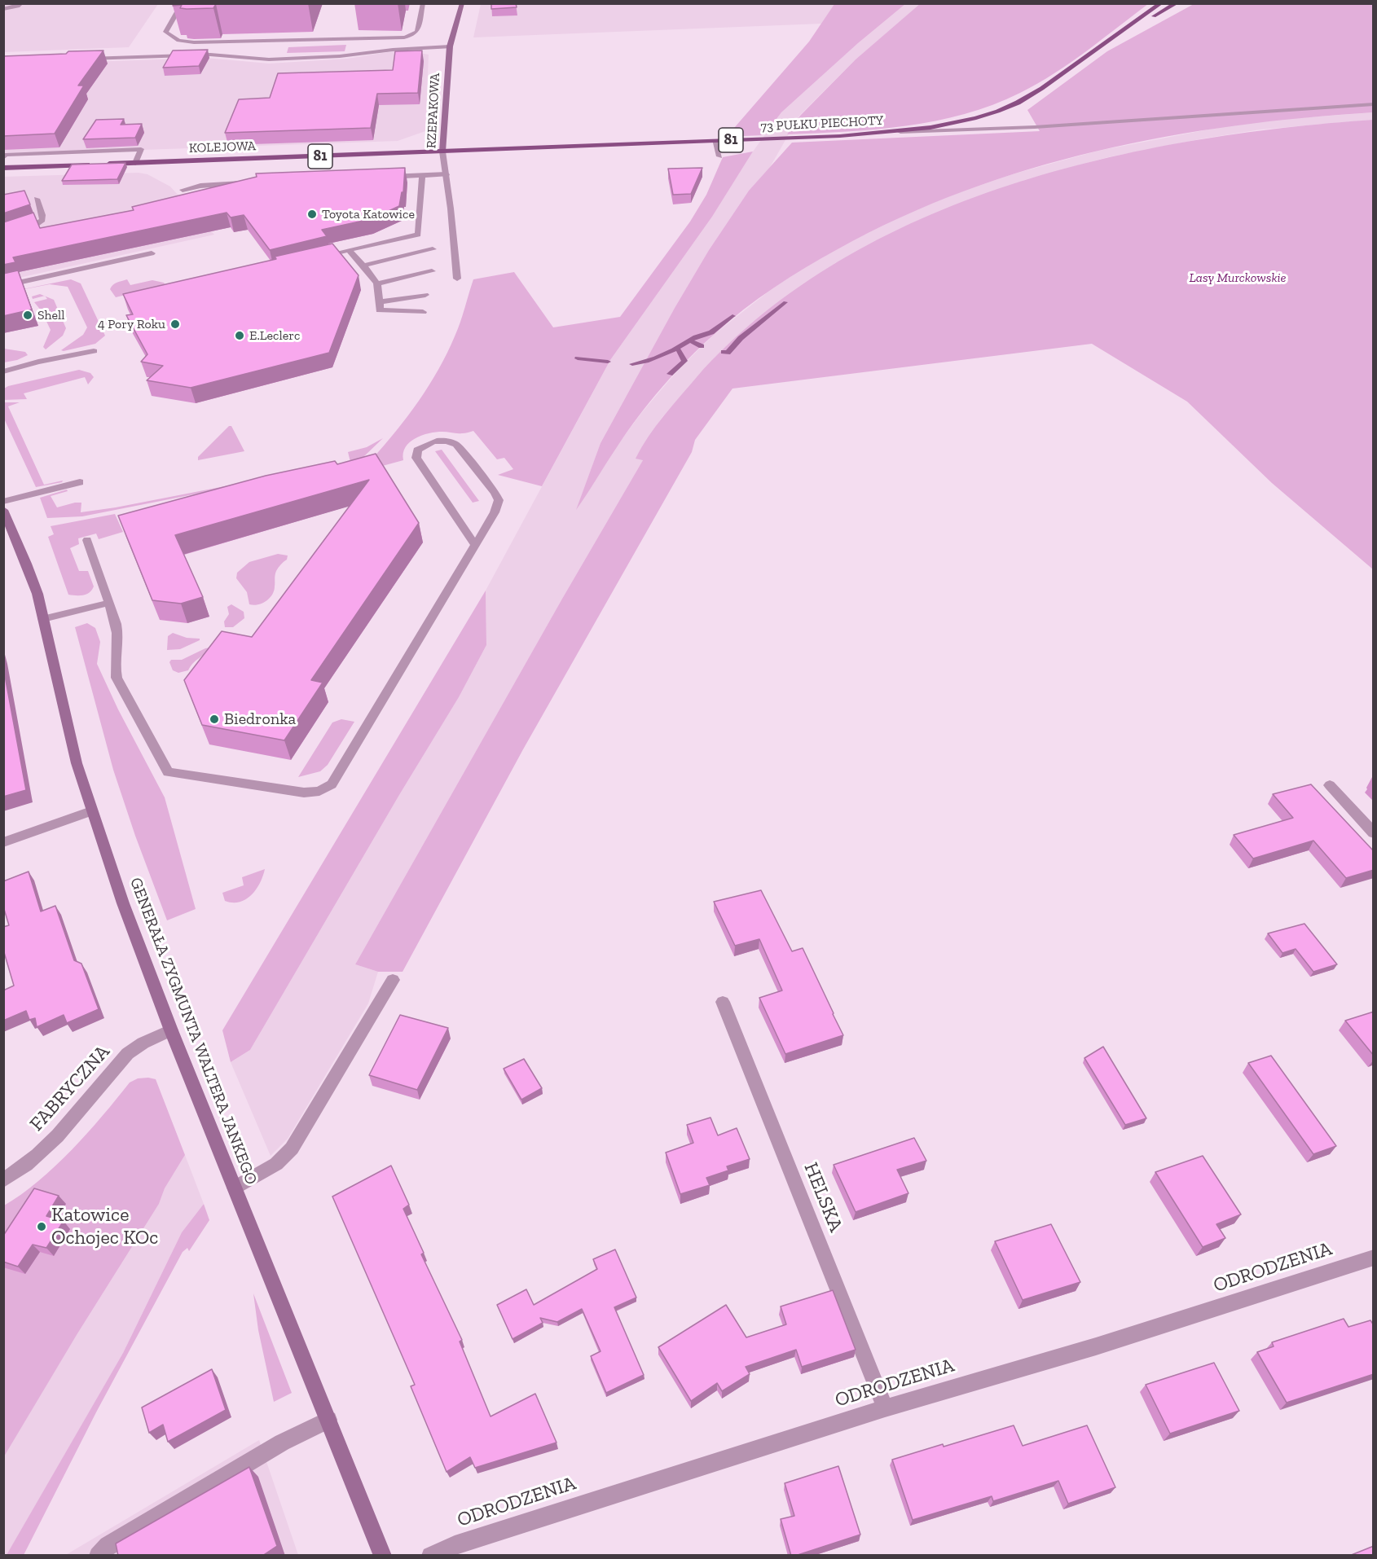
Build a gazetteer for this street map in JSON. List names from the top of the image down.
{
  "streets": {
    "main road": ["73 PUŁKU PIECHOTY", "81", "KOLEJOWA"],
    "street": [
      "RZEPAKOWA",
      "GENERAŁA ZYGMUNTA WALTERA JANKEGO",
      "FABRYCZNA",
      "HELSKA",
      "ODRODZENIA"
    ]
  },
  "crossings": [
    ["RZEPAKOWA", "73 PUŁKU PIECHOTY"],
    ["RZEPAKOWA", "KOLEJOWA"],
    ["73 PUŁKU PIECHOTY", "KOLEJOWA"],
    ["GENERAŁA ZYGMUNTA WALTERA JANKEGO", "FABRYCZNA"],
    ["HELSKA", "ODRODZENIA"]
  ],
  "parks": ["Lasy Murckowskie"],
  "places": [
    "Toyota Katowice",
    "Shell",
    "4 Pory Roku",
    "E.Leclerc",
    "Biedronka",
    "Katowice Ochojec KOc"
  ]
}
